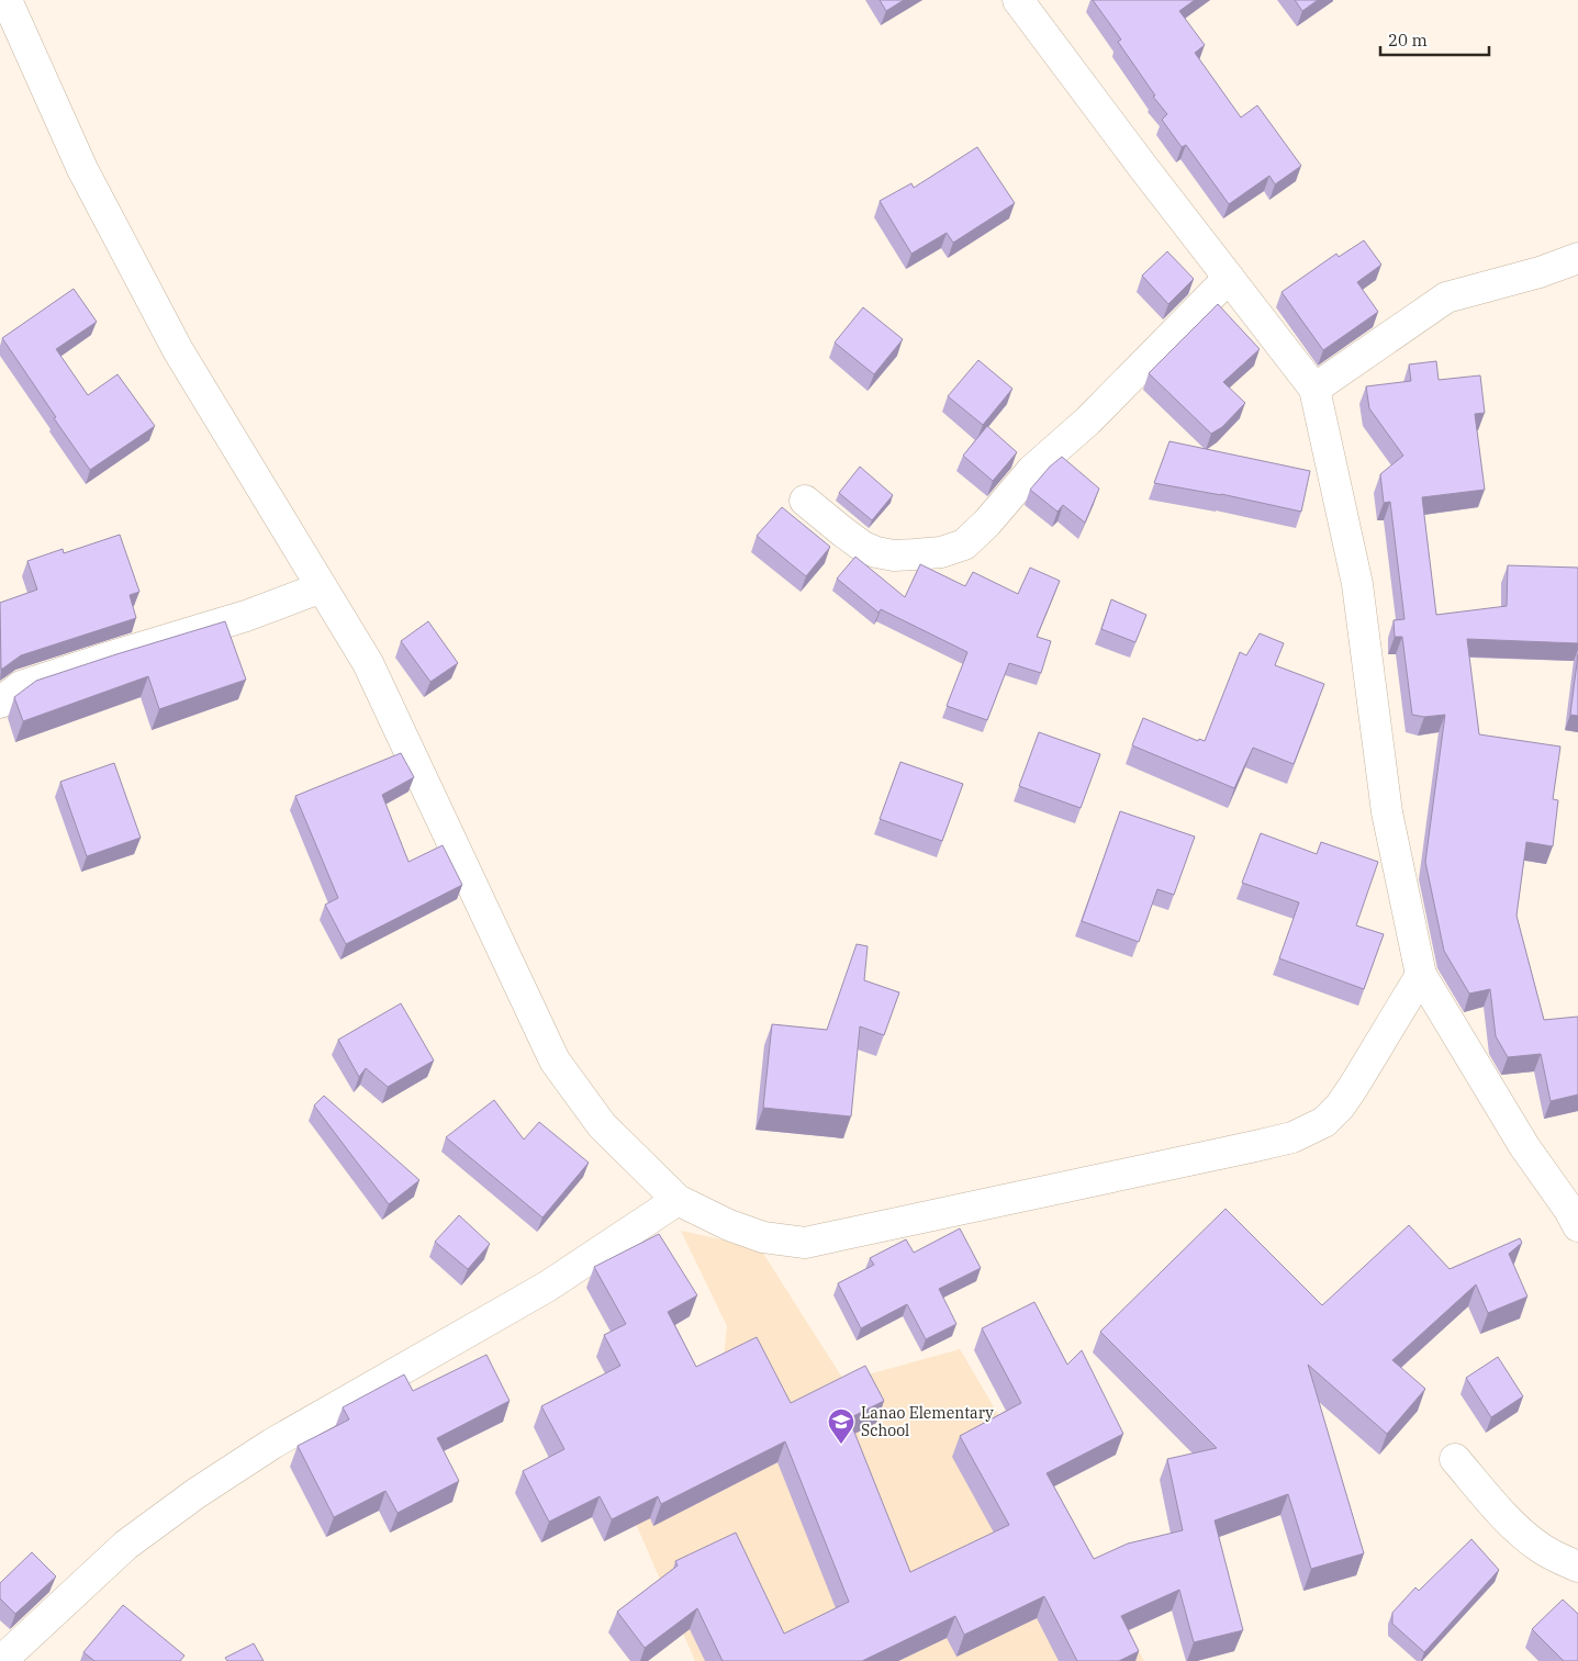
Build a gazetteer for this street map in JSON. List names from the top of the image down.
{
  "places": {
    "school or university": ["Lanao Elementary School"]
  },
  "scale_bar": "20 m"
}
